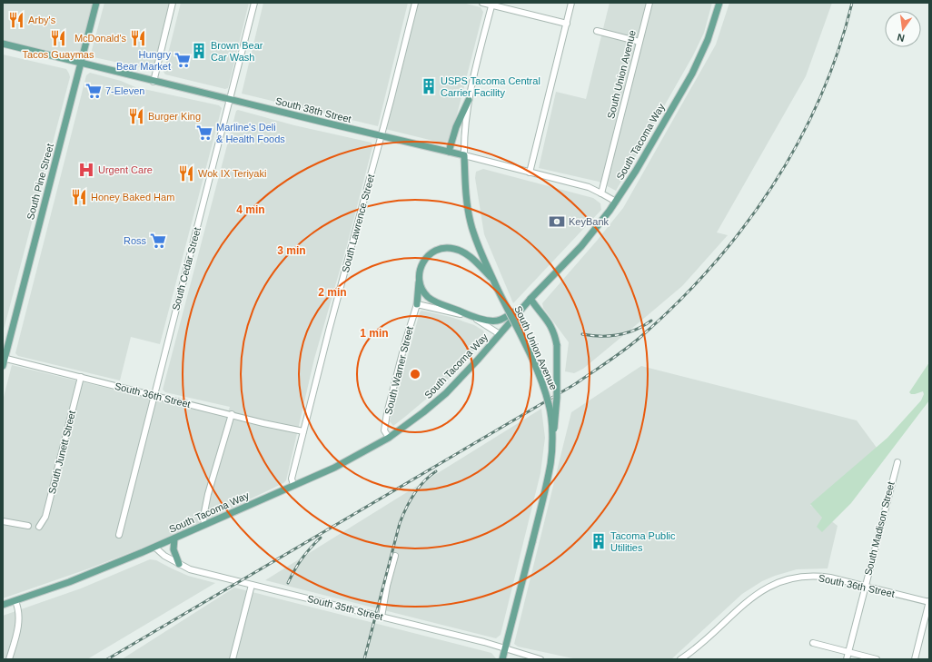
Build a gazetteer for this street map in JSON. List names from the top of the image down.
{
  "streets": {
    "main road": [
      "South Union Avenue",
      "South 38th Street",
      "South Tacoma Way",
      "South Pine Street"
    ],
    "street": [
      "South Lawrence Street",
      "South Cedar Street",
      "South Warner Street",
      "South 36th Street",
      "South Junett Street",
      "South Madison Street",
      "South 35th Street"
    ]
  },
  "crossings": [
    ["South Union Avenue", "South 38th Street"],
    ["South Union Avenue", "South 35th Street"],
    ["South 38th Street", "South Tacoma Way"],
    ["South 38th Street", "South Pine Street"],
    ["South 38th Street", "South Lawrence Street"],
    ["South 38th Street", "South Cedar Street"],
    ["South Tacoma Way", "South Lawrence Street"],
    ["South Tacoma Way", "South Warner Street"],
    ["South Tacoma Way", "South 35th Street"],
    ["South Pine Street", "South 36th Street"],
    ["South Lawrence Street", "South 36th Street"],
    ["South Cedar Street", "South 36th Street"],
    ["South 36th Street", "South Junett Street"],
    ["South 36th Street", "South Madison Street"]
  ],
  "places": {
    "restaurant": [
      "Arby's",
      "Tacos Guaymas",
      "McDonald's",
      "Burger King",
      "Wok IX Teriyaki",
      "Honey Baked Ham"
    ],
    "building": ["Brown Bear Car Wash", "USPS Tacoma Central Carrier Facility", "Tacoma Public Utilities"],
    "supermarket": [
      "Hungry Bear Market",
      "7-Eleven",
      "Marline's Deli & Health Foods",
      "Ross"
    ],
    "hospital": ["Urgent Care"],
    "bank": ["KeyBank"]
  },
  "north": "bottom",
  "rings": [
    "4 min",
    "3 min",
    "2 min",
    "1 min"
  ]
}
